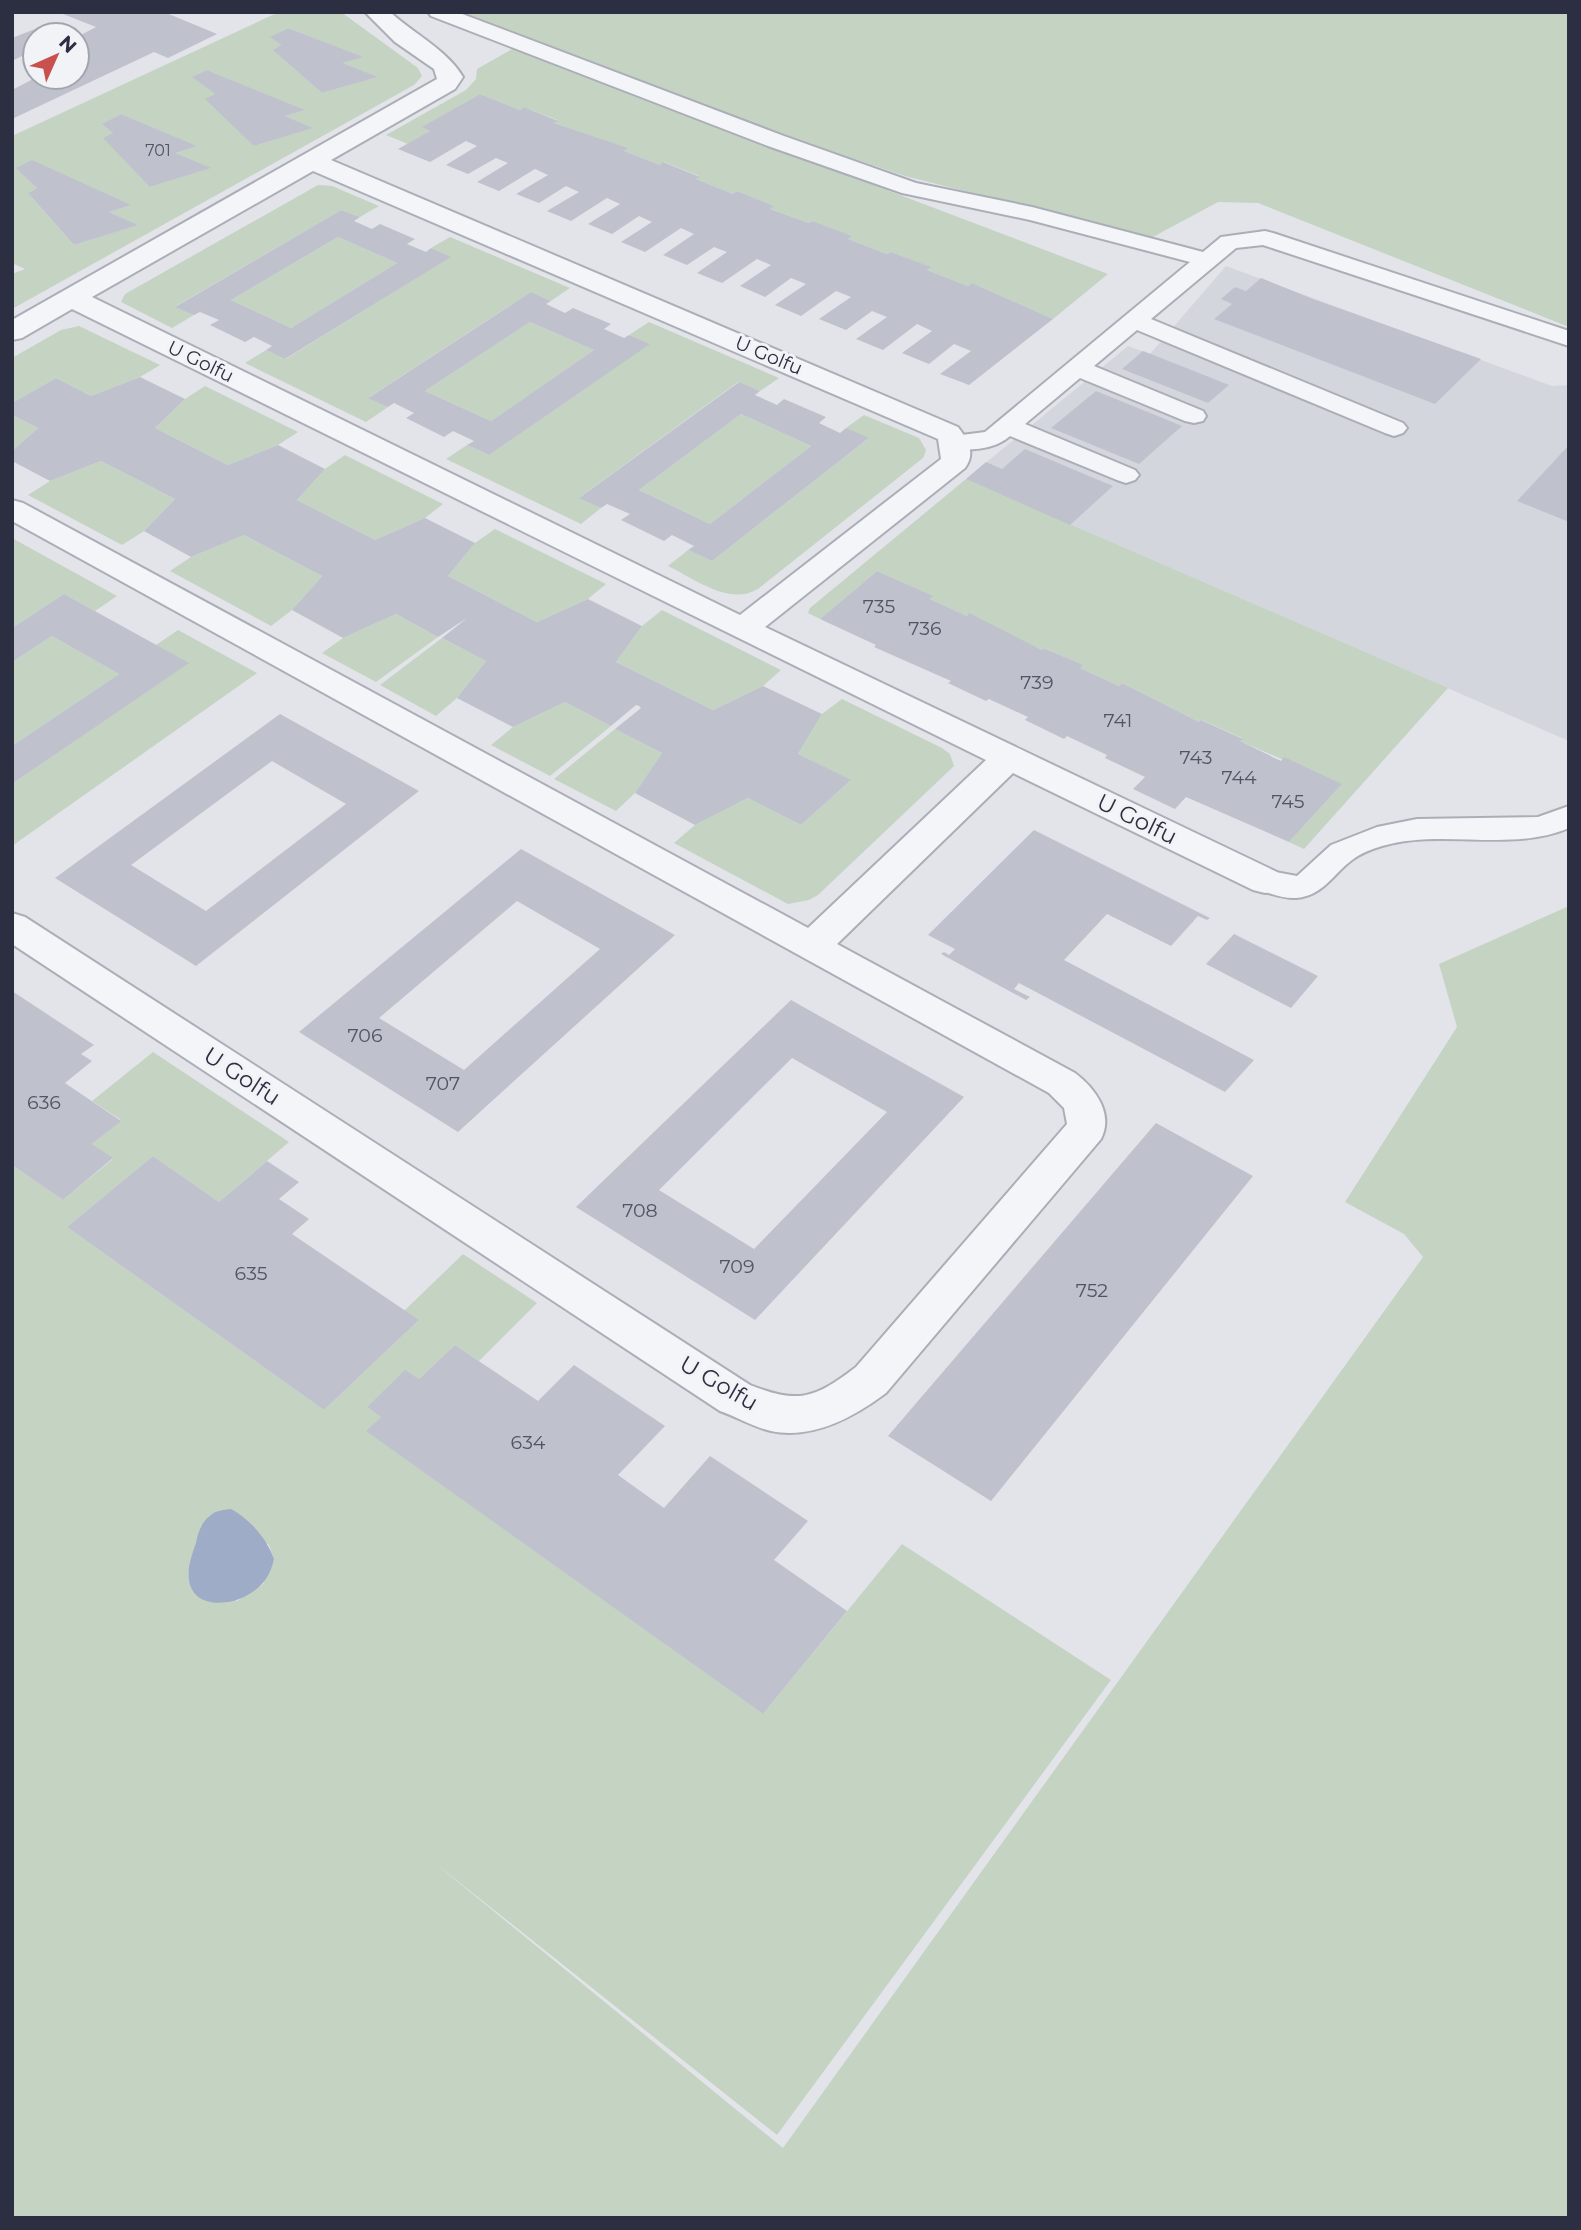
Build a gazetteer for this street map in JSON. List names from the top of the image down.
{
  "streets": {
    "street": ["U Golfu"]
  },
  "house_numbers": [
    "701",
    "735",
    "736",
    "739",
    "741",
    "743",
    "744",
    "745",
    "706",
    "707",
    "636",
    "708",
    "709",
    "635",
    "752",
    "634"
  ],
  "north": "top right"
}
